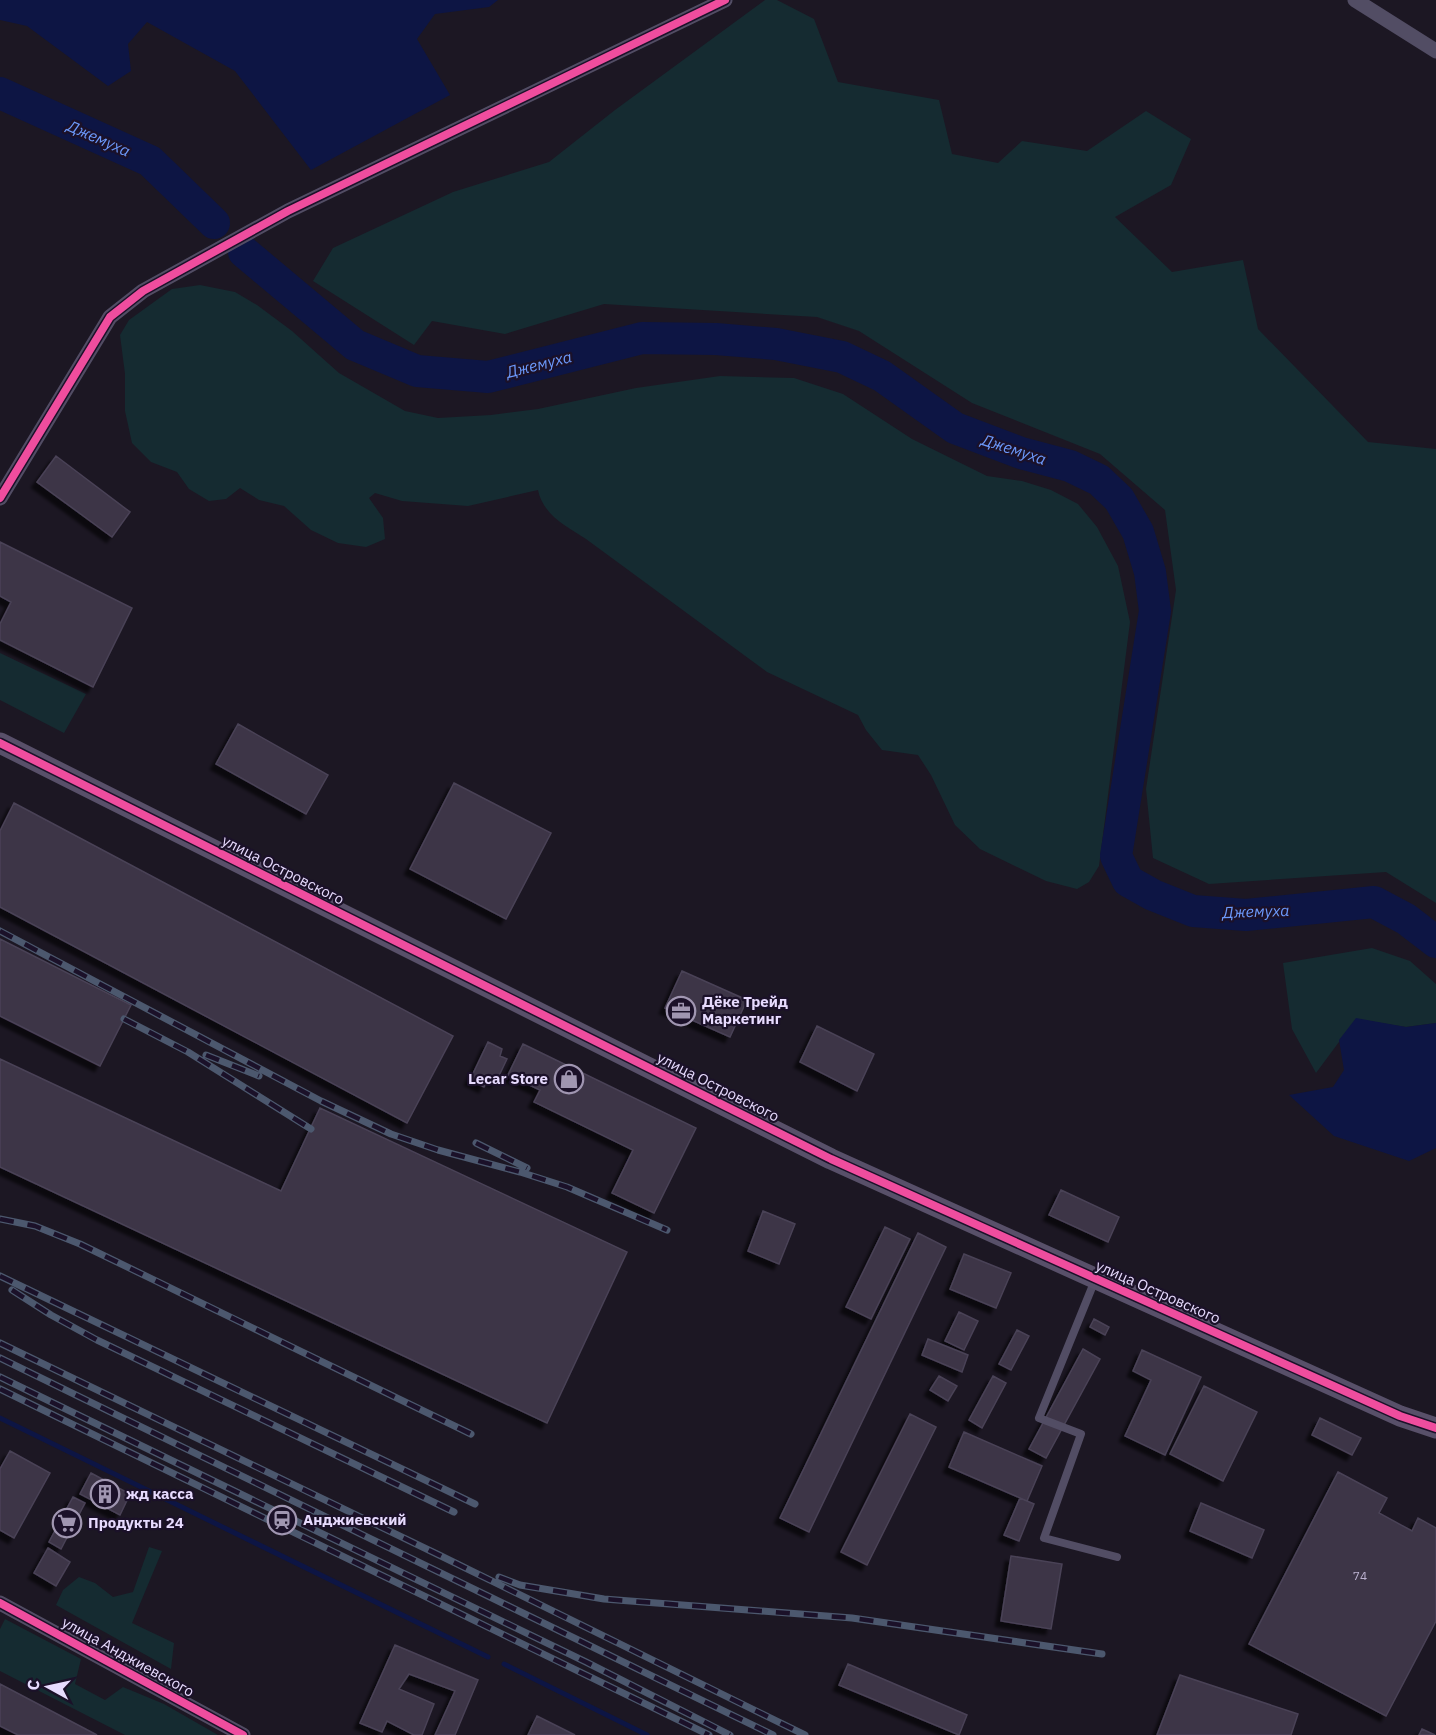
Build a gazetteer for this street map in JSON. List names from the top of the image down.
{
  "streets": {
    "street": ["улица Островского", "улица Анджиевского"]
  },
  "water": ["Джемуха"],
  "places": {
    "office": ["Дёке Трейд Маркетинг"],
    "shop": ["Lecar Store"],
    "building": ["жд касса"],
    "station": ["Анджиевский"],
    "supermarket": ["Продукты 24"]
  },
  "house_numbers": ["74"],
  "north": "left"
}
